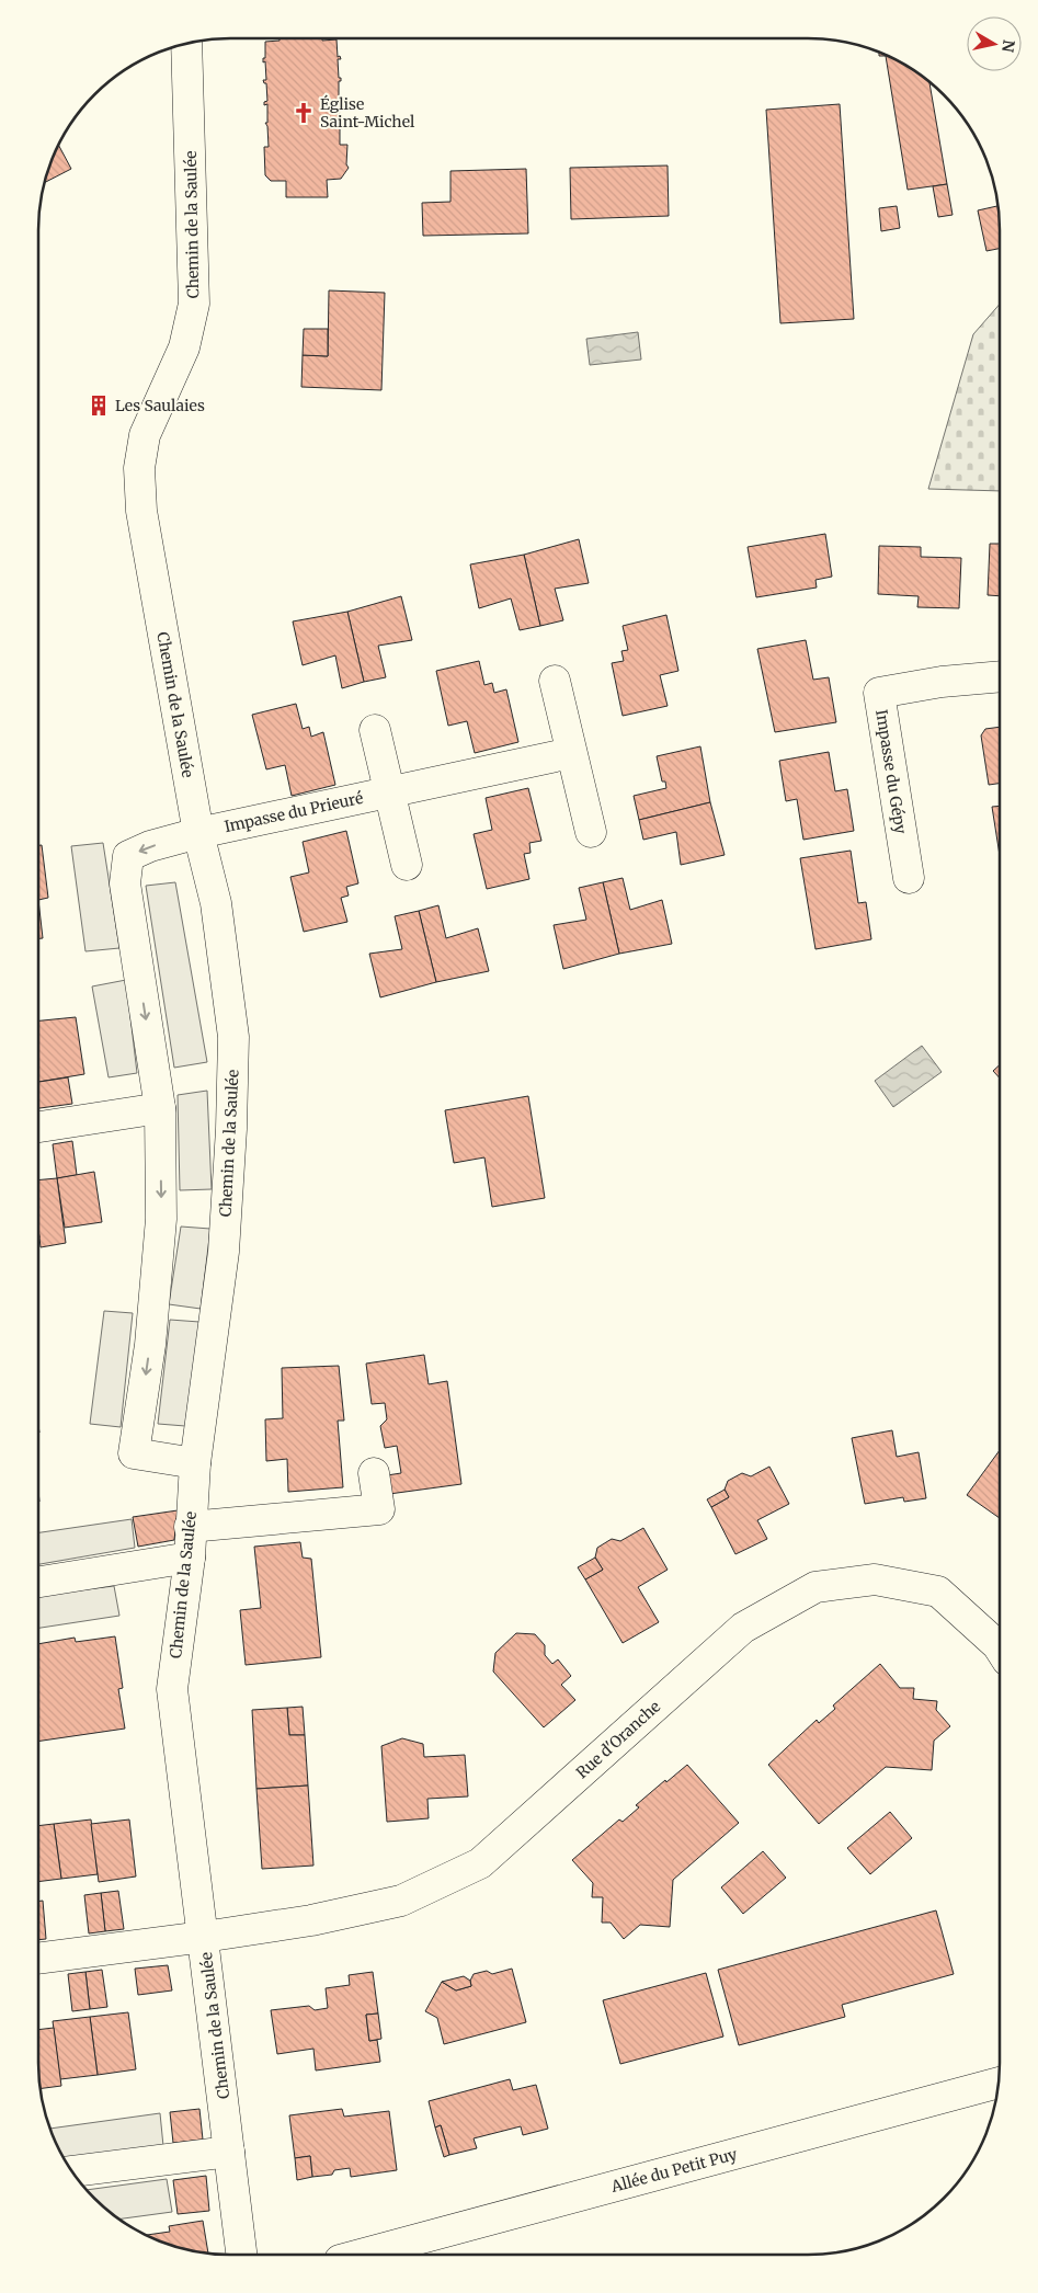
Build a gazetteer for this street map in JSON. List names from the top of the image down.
{
  "streets": {
    "street": [
      "Chemin de la Saulée",
      "Impasse du Gépy",
      "Impasse du Prieuré",
      "Rue d'Oranche",
      "Allée du Petit Puy"
    ]
  },
  "crossings": [
    ["Chemin de la Saulée", "Impasse du Prieuré"],
    ["Chemin de la Saulée", "Rue d'Oranche"]
  ],
  "one_way": ["Impasse du Prieuré"],
  "places": {
    "church": ["Église Saint-Michel"],
    "building": ["Les Saulaies"]
  },
  "north": "right"
}
